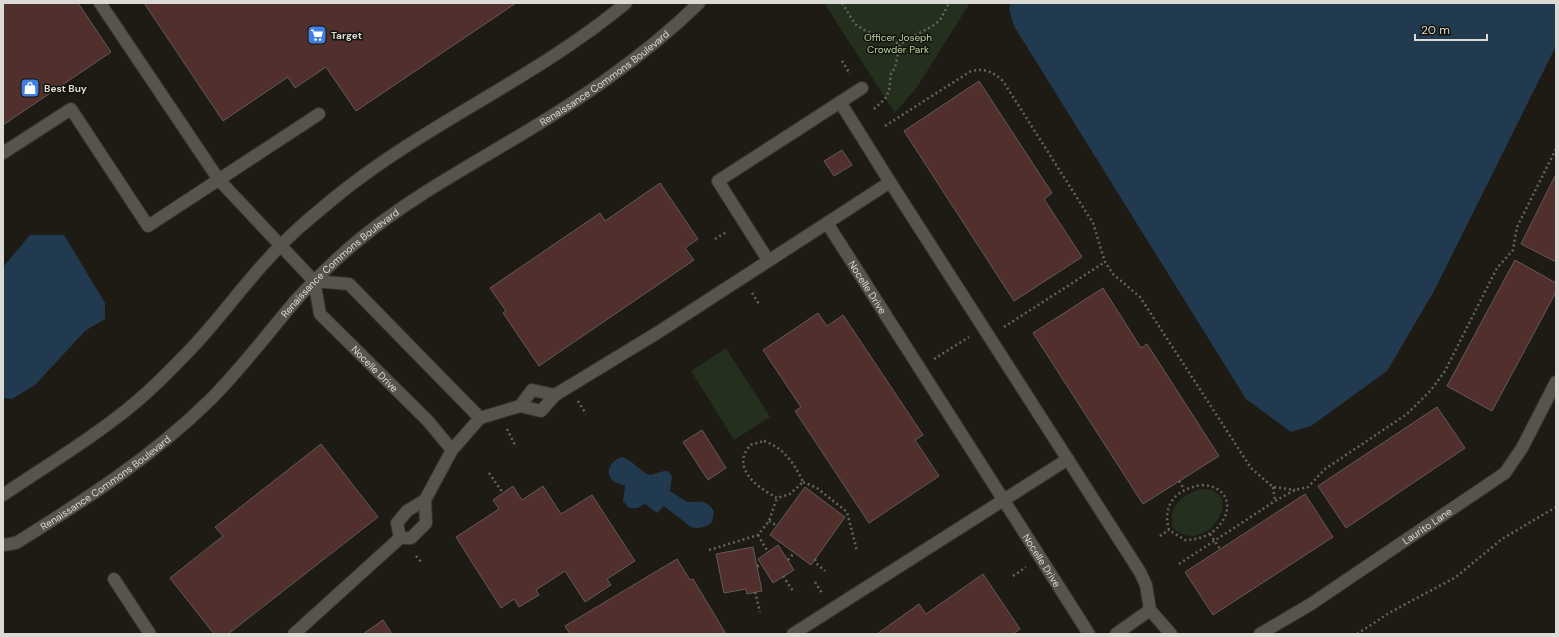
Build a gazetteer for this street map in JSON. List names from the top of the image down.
{
  "streets": {
    "street": ["Renaissance Commons Boulevard", "Nocelle Drive", "Laurito Lane"]
  },
  "crossings": [
    ["Renaissance Commons Boulevard", "Nocelle Drive"]
  ],
  "parks": ["Officer Joseph Crowder Park"],
  "places": {
    "supermarket": ["Target"],
    "shop": ["Best Buy"]
  },
  "scale_bar": "20 m"
}
